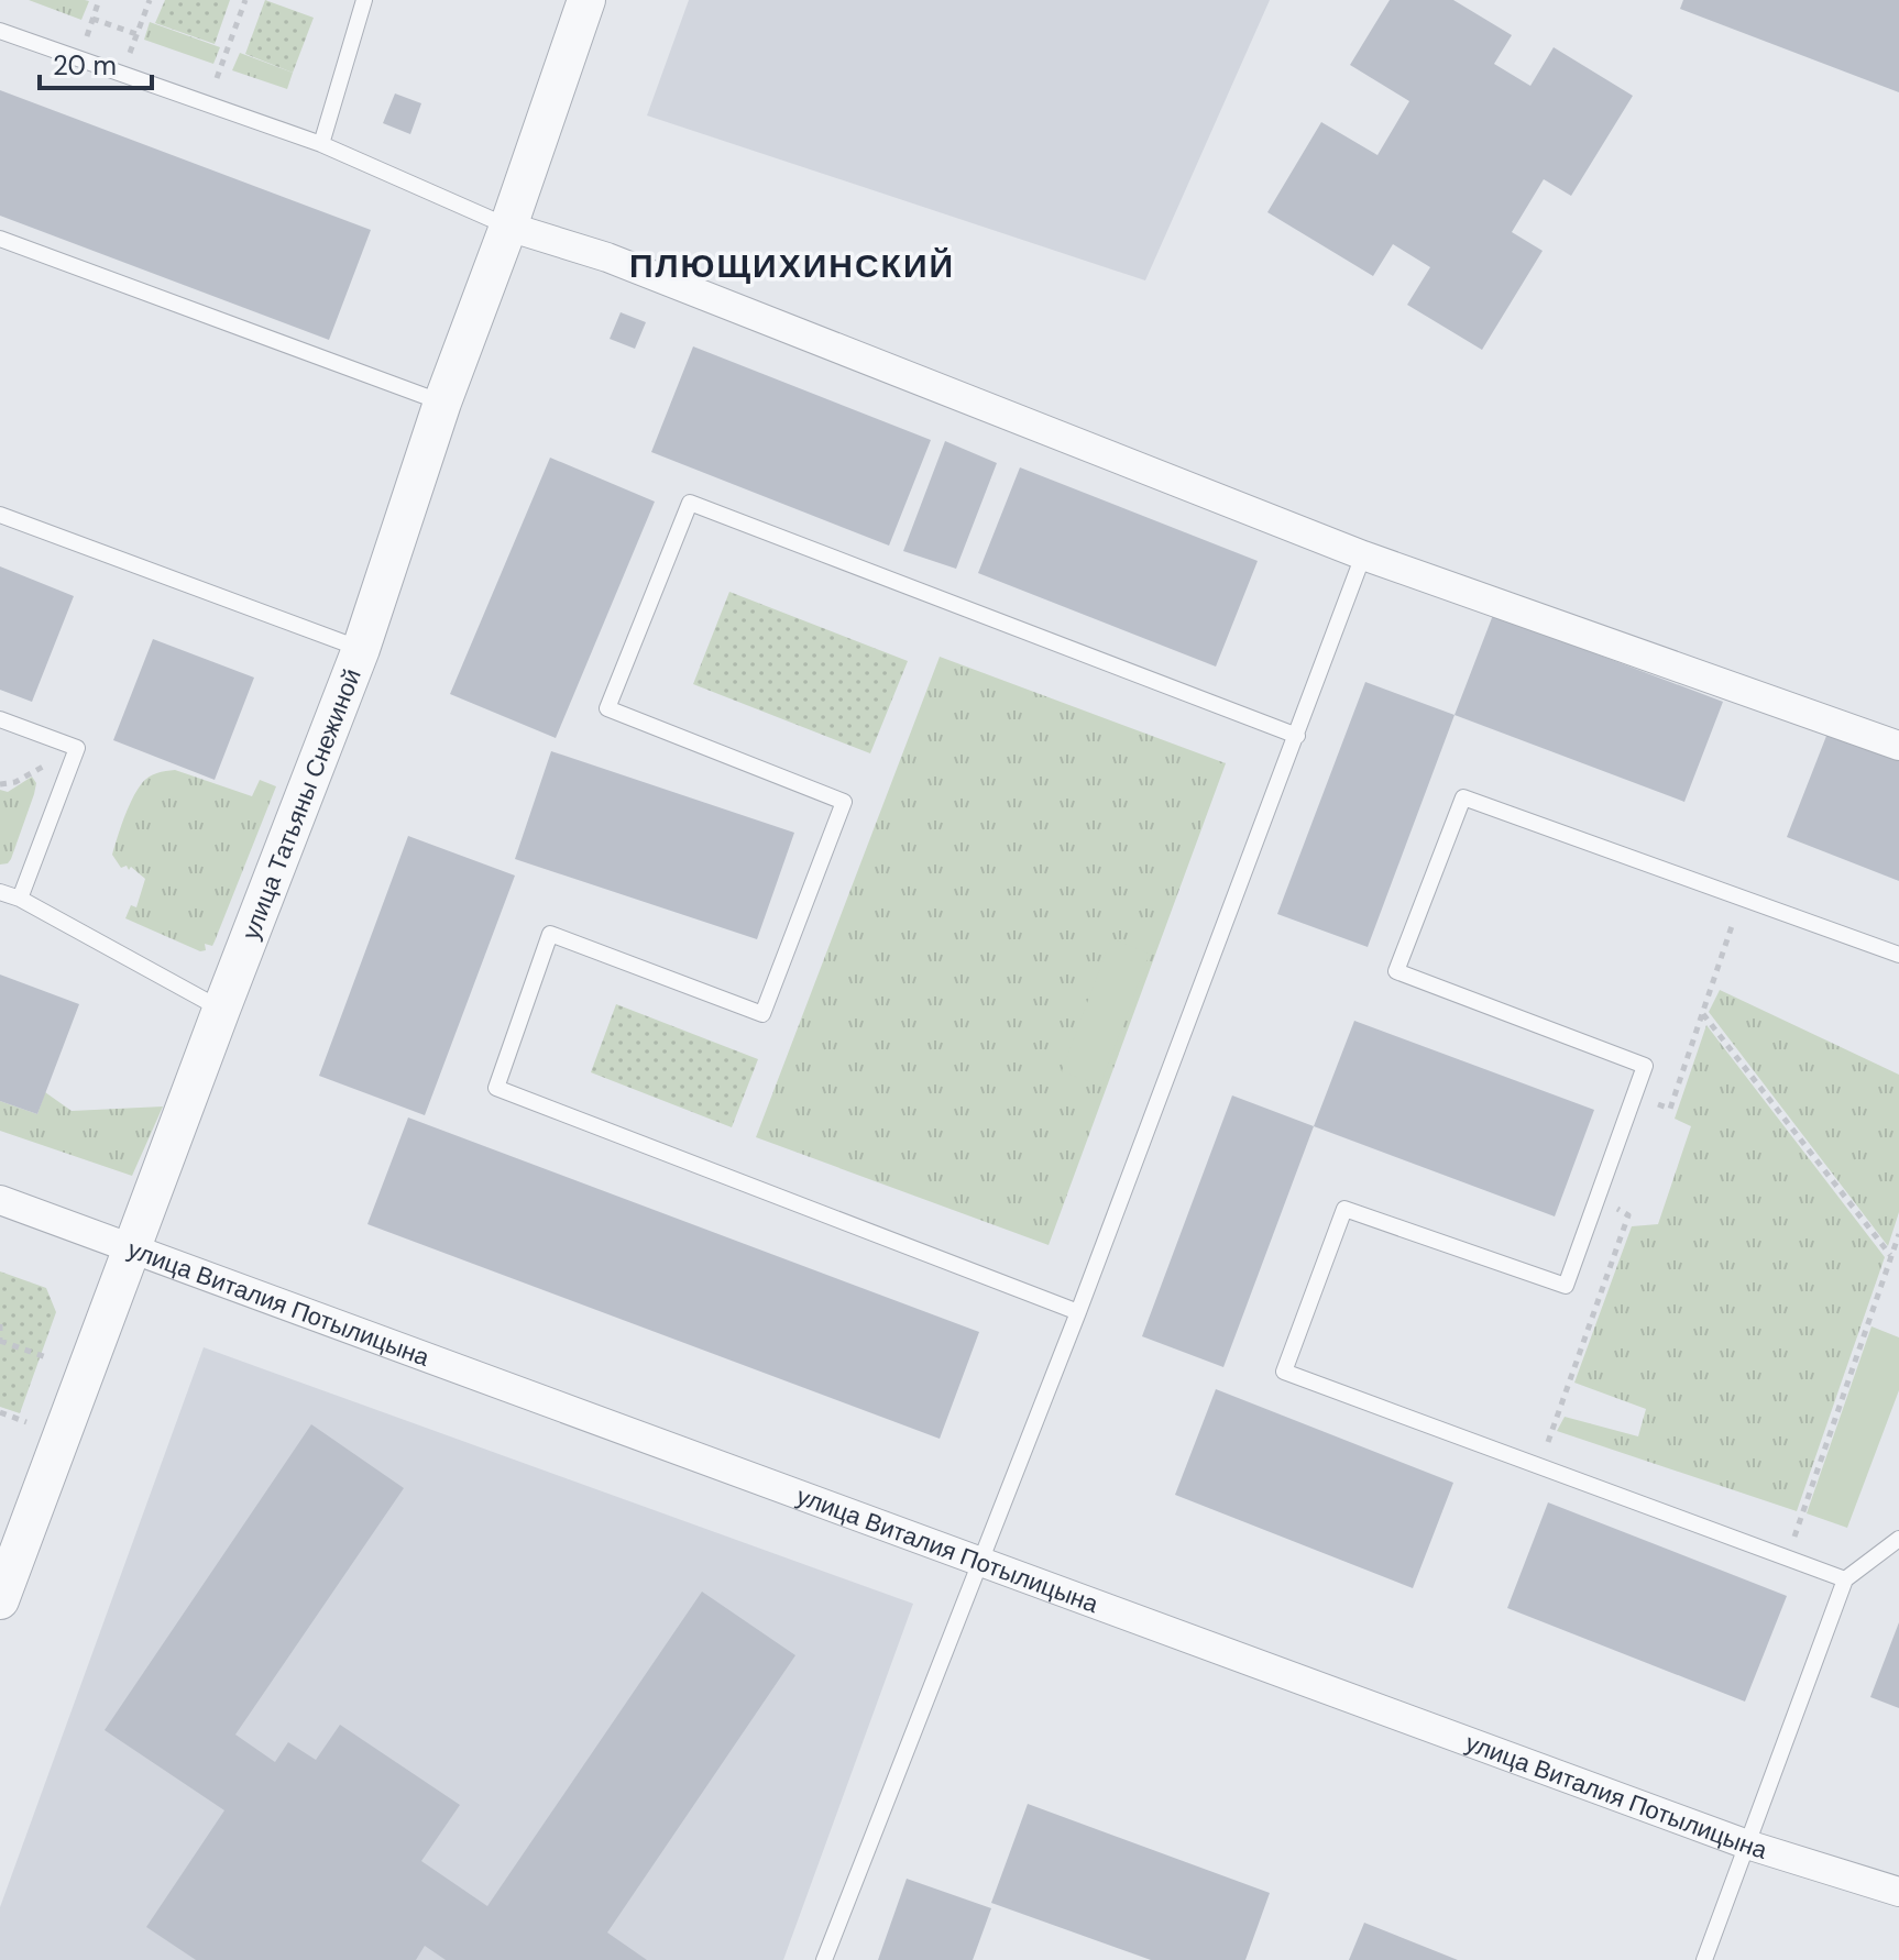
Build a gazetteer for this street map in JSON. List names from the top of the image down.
{
  "streets": {
    "street": ["улица Татьяны Снежиной", "улица Виталия Потылицына"]
  },
  "crossings": [
    ["улица Татьяны Снежиной", "улица Виталия Потылицына"]
  ],
  "districts": ["ПЛЮЩИХИНСКИЙ"],
  "scale_bar": "20 m"
}
